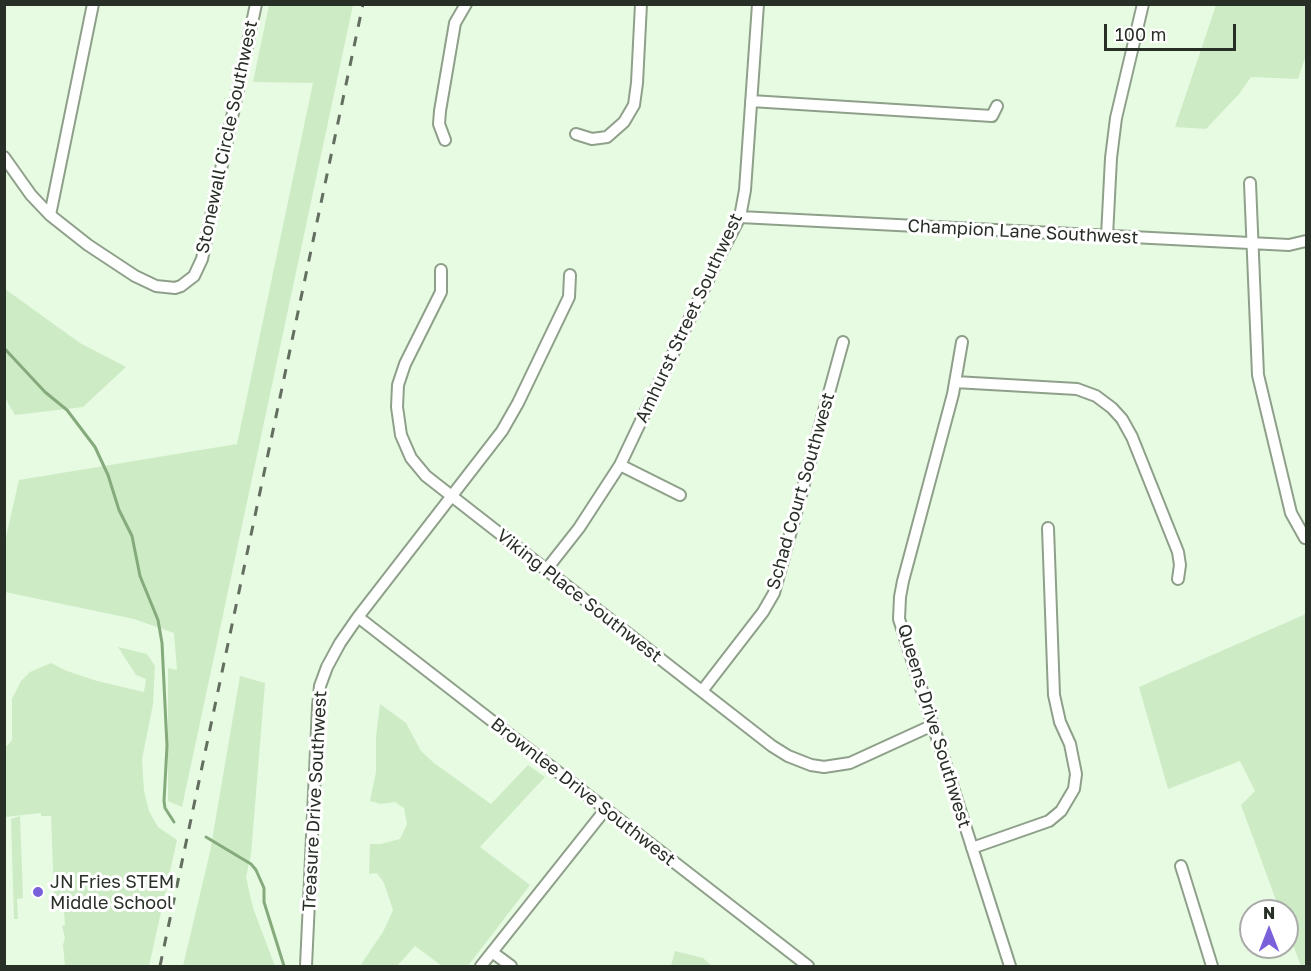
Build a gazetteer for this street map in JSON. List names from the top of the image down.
{
  "streets": {
    "street": [
      "Stonewall Circle Southwest",
      "Champion Lane Southwest",
      "Amhurst Street Southwest",
      "Schad Court Southwest",
      "Viking Place Southwest",
      "Queens Drive Southwest",
      "Brownlee Drive Southwest",
      "Treasure Drive Southwest"
    ]
  },
  "crossings": [
    ["Champion Lane Southwest", "Amhurst Street Southwest"],
    ["Amhurst Street Southwest", "Viking Place Southwest"],
    ["Schad Court Southwest", "Viking Place Southwest"],
    ["Viking Place Southwest", "Queens Drive Southwest"],
    ["Viking Place Southwest", "Treasure Drive Southwest"],
    ["Brownlee Drive Southwest", "Treasure Drive Southwest"]
  ],
  "places": ["JN Fries STEM Middle School"],
  "scale_bar": "100 m",
  "north": "top"
}
